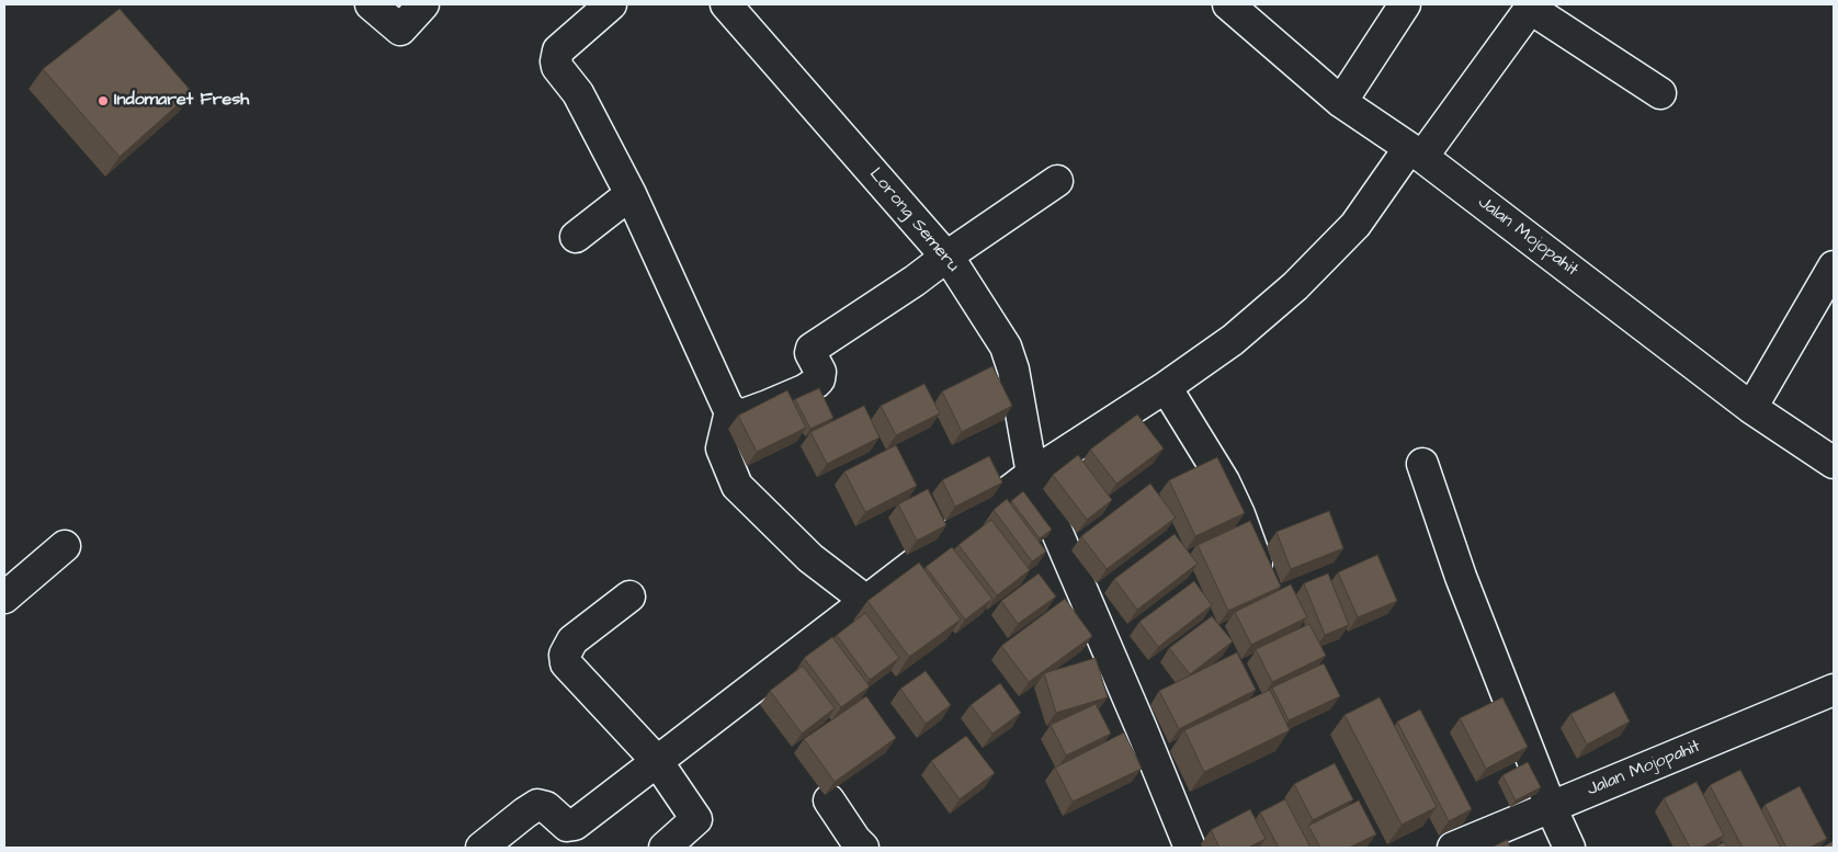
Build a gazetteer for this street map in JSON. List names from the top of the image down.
{
  "streets": {
    "street": ["Lorong Semeru", "Jalan Mojopahit"]
  },
  "places": ["Indomaret Fresh"]
}
